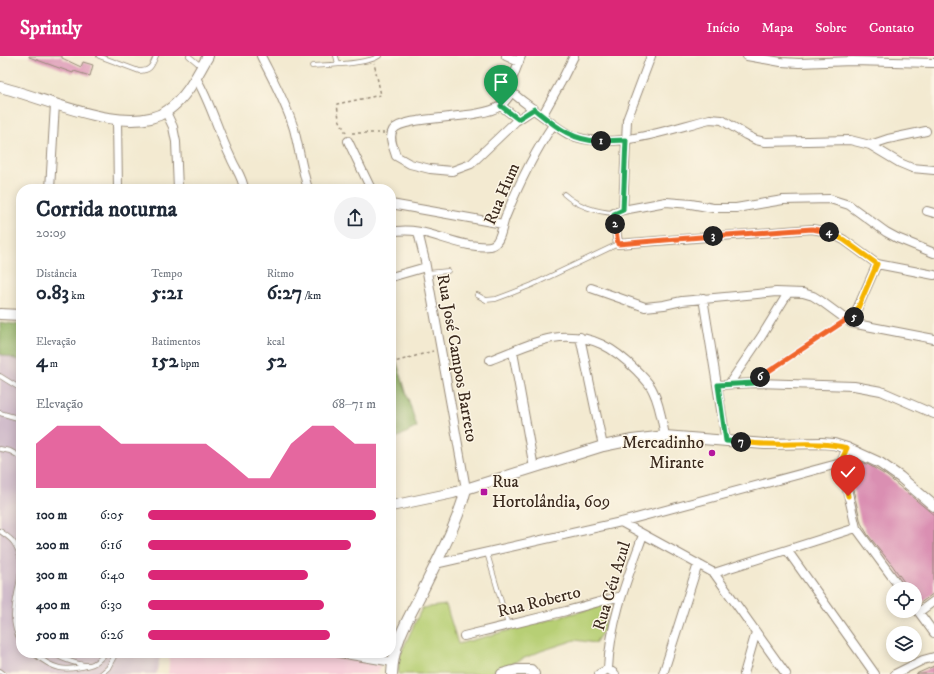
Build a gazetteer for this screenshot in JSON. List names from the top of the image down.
{
  "streets": {
    "street": [
      "Rua Hum",
      "Rua José Campos Barreto",
      "Rua Céu Azul",
      "Rua Roberto"
    ]
  },
  "crossings": [
    ["Rua Hum", "Rua José Campos Barreto"],
    ["Rua Céu Azul", "Rua Roberto"]
  ],
  "places": {
    "other": ["Mercadinho Mirante"],
    "transit": ["Rua Hortolândia, 609"]
  },
  "page": {
    "header": "Sprintly",
    "nav": [
      "Início",
      "Mapa",
      "Sobre",
      "Contato"
    ],
    "pins": [
      "1",
      "2",
      "4",
      "3",
      "5",
      "6",
      "7"
    ],
    "heading": ["Corrida noturna", "20:09"],
    "stats": [
      ["Distância", "0.83 km"],
      ["Tempo", "5:21"],
      ["Ritmo", "6:27 /km"],
      ["Elevação", "4 m"],
      ["Batimentos", "152 bpm"],
      ["kcal", "52"]
    ],
    "chart": ["Elevação", "68–71 m"],
    "list": [
      {
        "name": "100 m",
        "note": "6:05"
      },
      {
        "name": "200 m",
        "note": "6:16"
      },
      {
        "name": "300 m",
        "note": "6:40"
      },
      {
        "name": "400 m",
        "note": "6:30"
      },
      {
        "name": "500 m",
        "note": "6:26"
      }
    ]
  }
}
